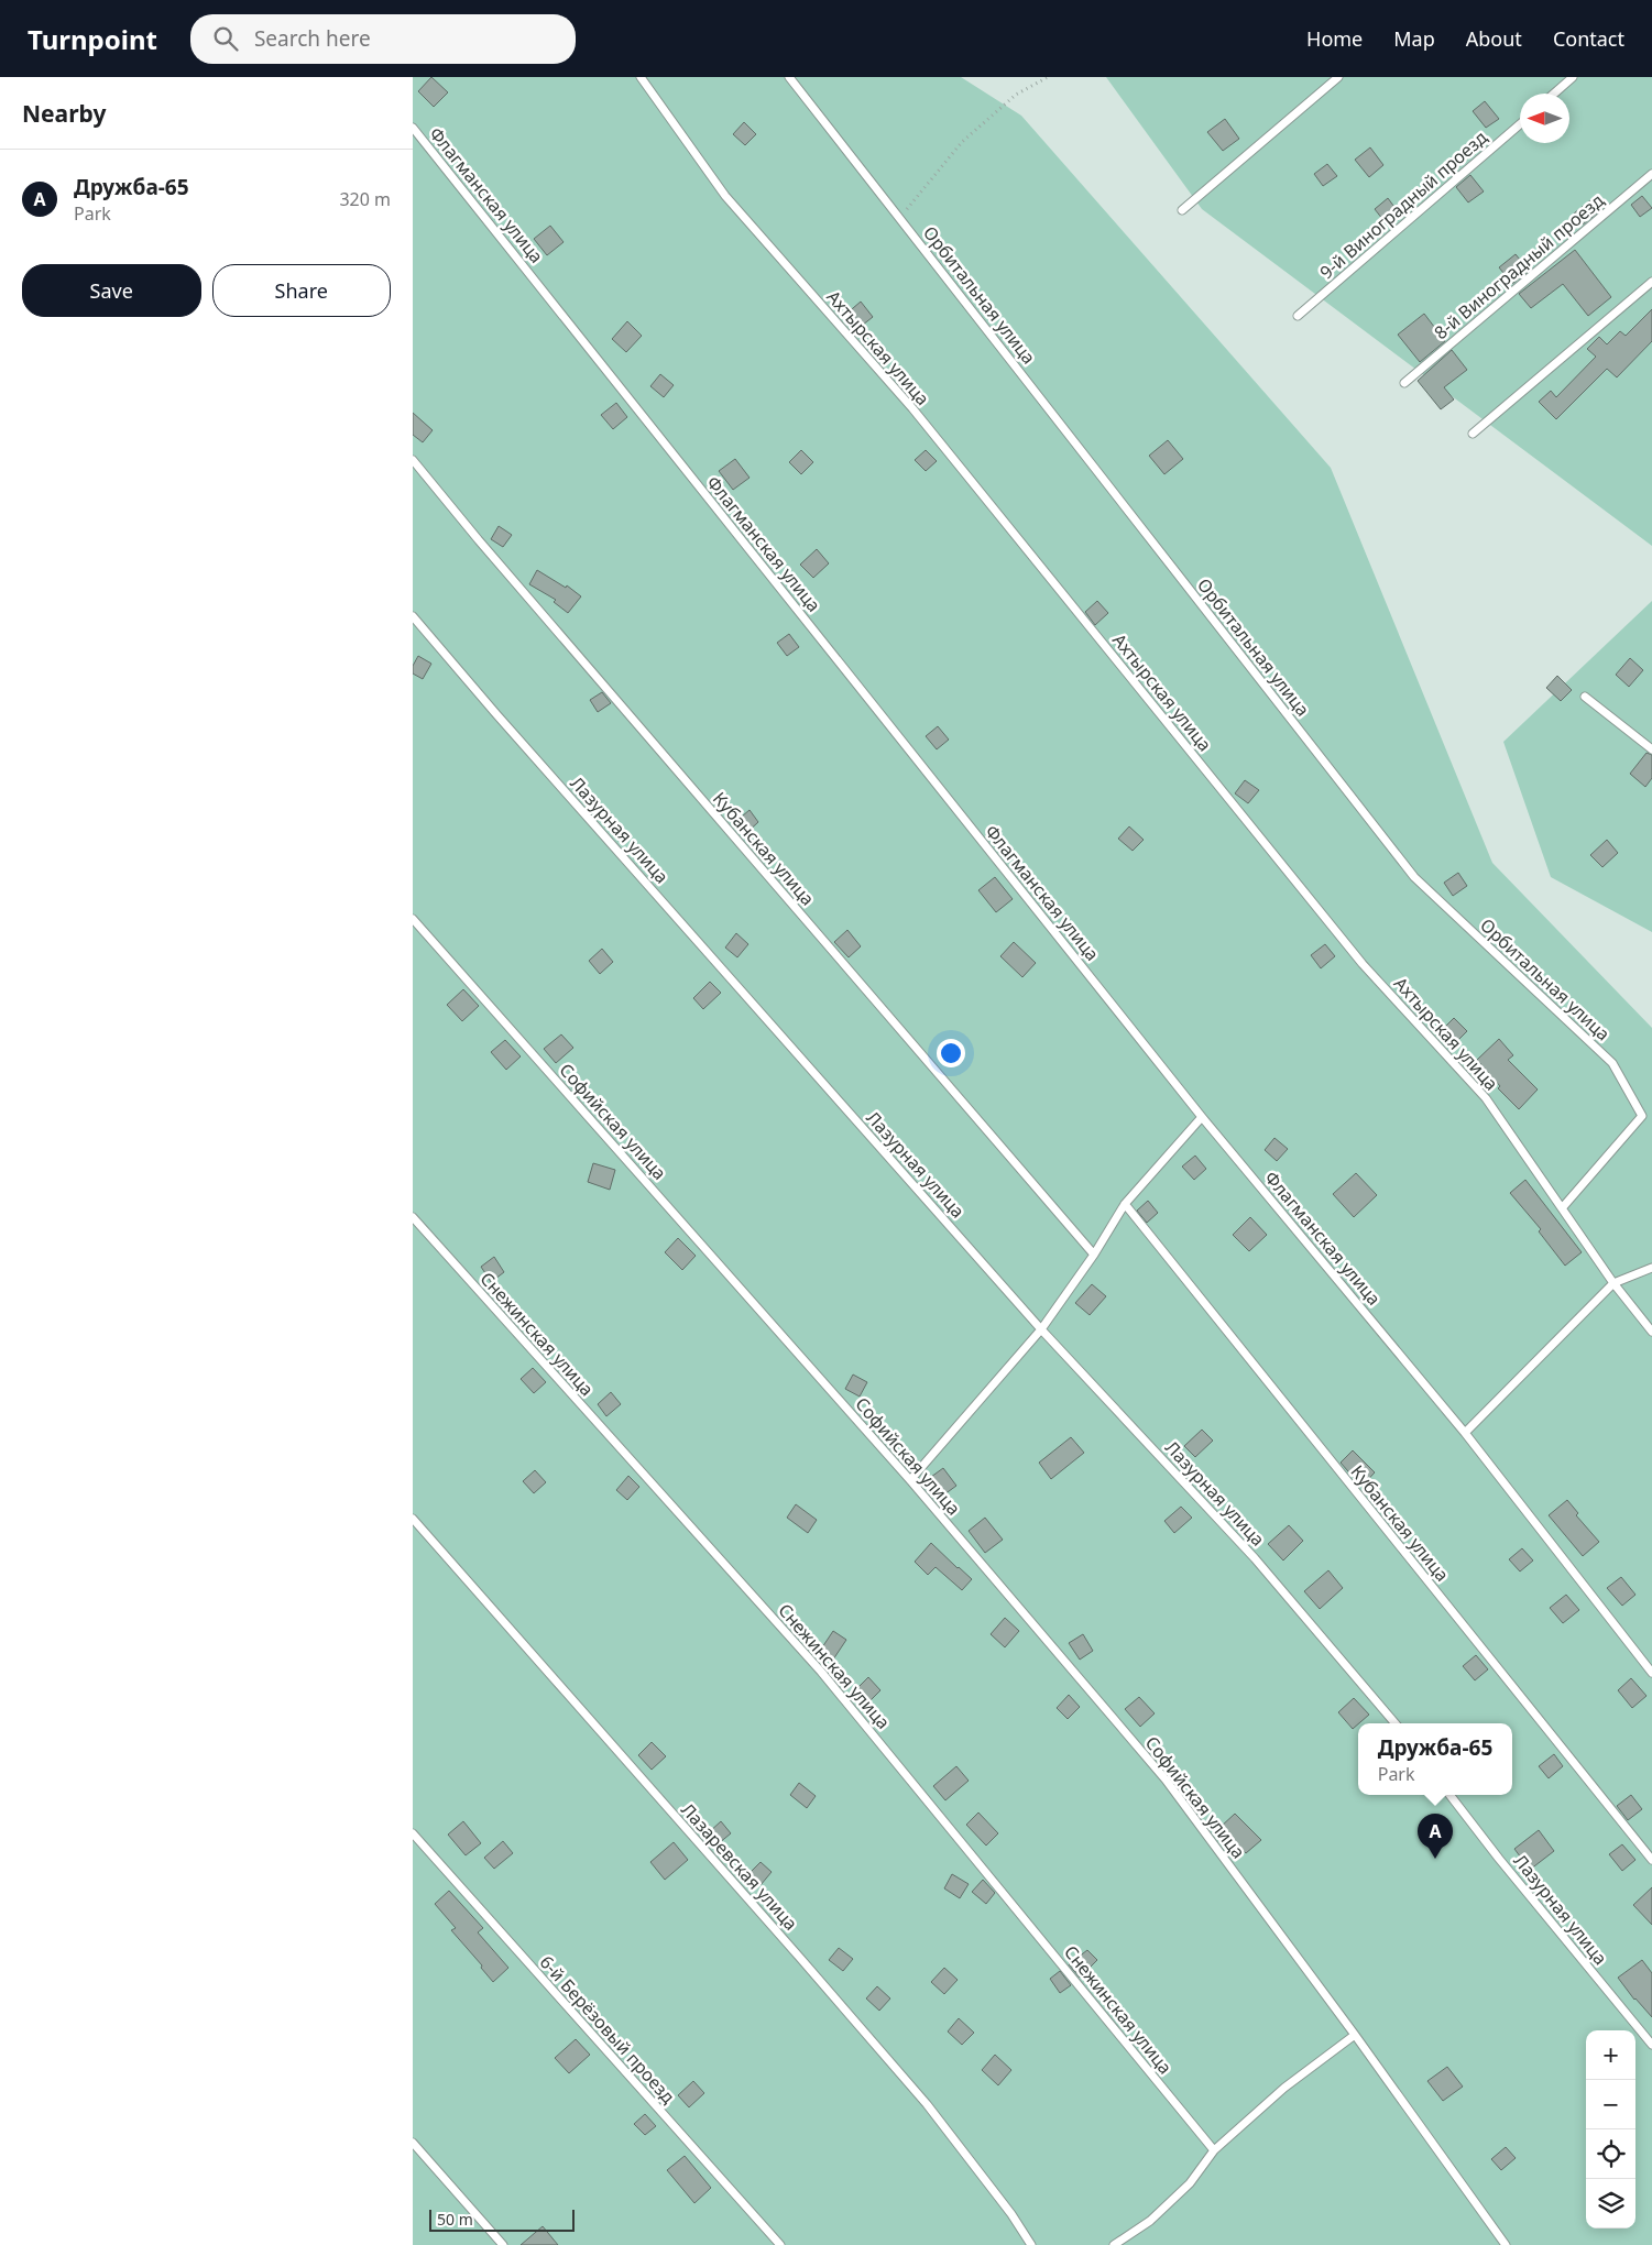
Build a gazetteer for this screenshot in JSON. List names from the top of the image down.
{
  "streets": {
    "lane": [
      "Флагманская улица",
      "9-й Виноградный проезд",
      "8-й Виноградный проезд",
      "Орбитальная улица",
      "Ахтырская улица",
      "Лазурная улица",
      "Кубанская улица",
      "Софийская улица",
      "Снежинская улица",
      "Лазаревская улица",
      "6-й Берёзовый проезд"
    ]
  },
  "crossings": [
    ["Орбитальная улица", "Ахтырская улица"]
  ],
  "scale_bar": "50 m",
  "north": "left",
  "page": {
    "header": "Turnpoint",
    "search": "Search here",
    "nav": [
      "Home",
      "Map",
      "About",
      "Contact"
    ],
    "heading": "Nearby",
    "list": [
      {
        "mark": "A",
        "name": "Дружба-65",
        "note": "Park",
        "value": "320 m"
      }
    ],
    "buttons": ["Save", "Share"],
    "popup": ["Дружба-65", "Park"],
    "pins": "A",
    "map_buttons": ["+", "−"],
    "scale": "50 m"
  }
}
